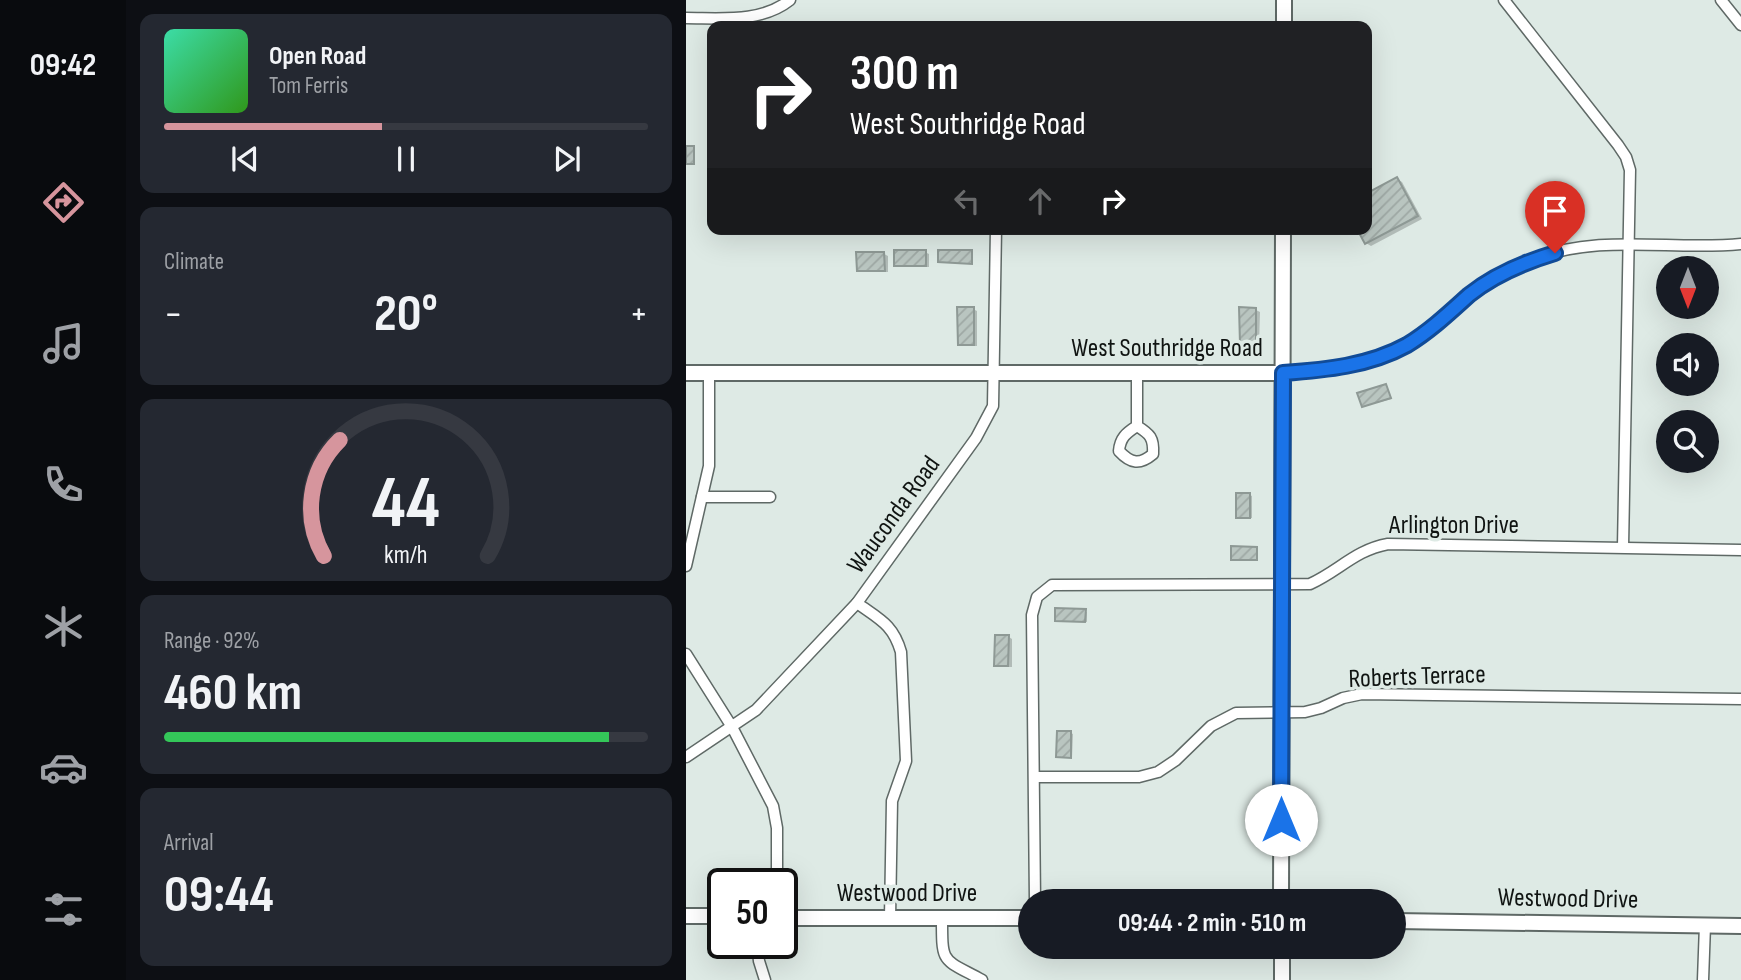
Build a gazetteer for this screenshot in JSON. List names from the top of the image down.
{
  "streets": {
    "street": [
      "West Southridge Road",
      "Wauconda Road",
      "Arlington Drive",
      "Roberts Terrace",
      "Westwood Drive"
    ]
  },
  "crossings": [
    ["West Southridge Road", "Wauconda Road"],
    ["Arlington Drive", "Roberts Terrace"]
  ],
  "north": "bottom",
  "page": {
    "tabs": "09:42",
    "turn": ["300 m", "West Southridge Road"],
    "song": ["Open Road", "Tom Ferris"],
    "tile": [
      "Climate",
      ["Range · 92%", "460 km"],
      ["Arrival", "09:44"]
    ],
    "heat": ["−", "20°", "+"],
    "limit": "50",
    "trip": "09:44 · 2 min · 510 m",
    "gauge": ["44", "km/h"]
  }
}
